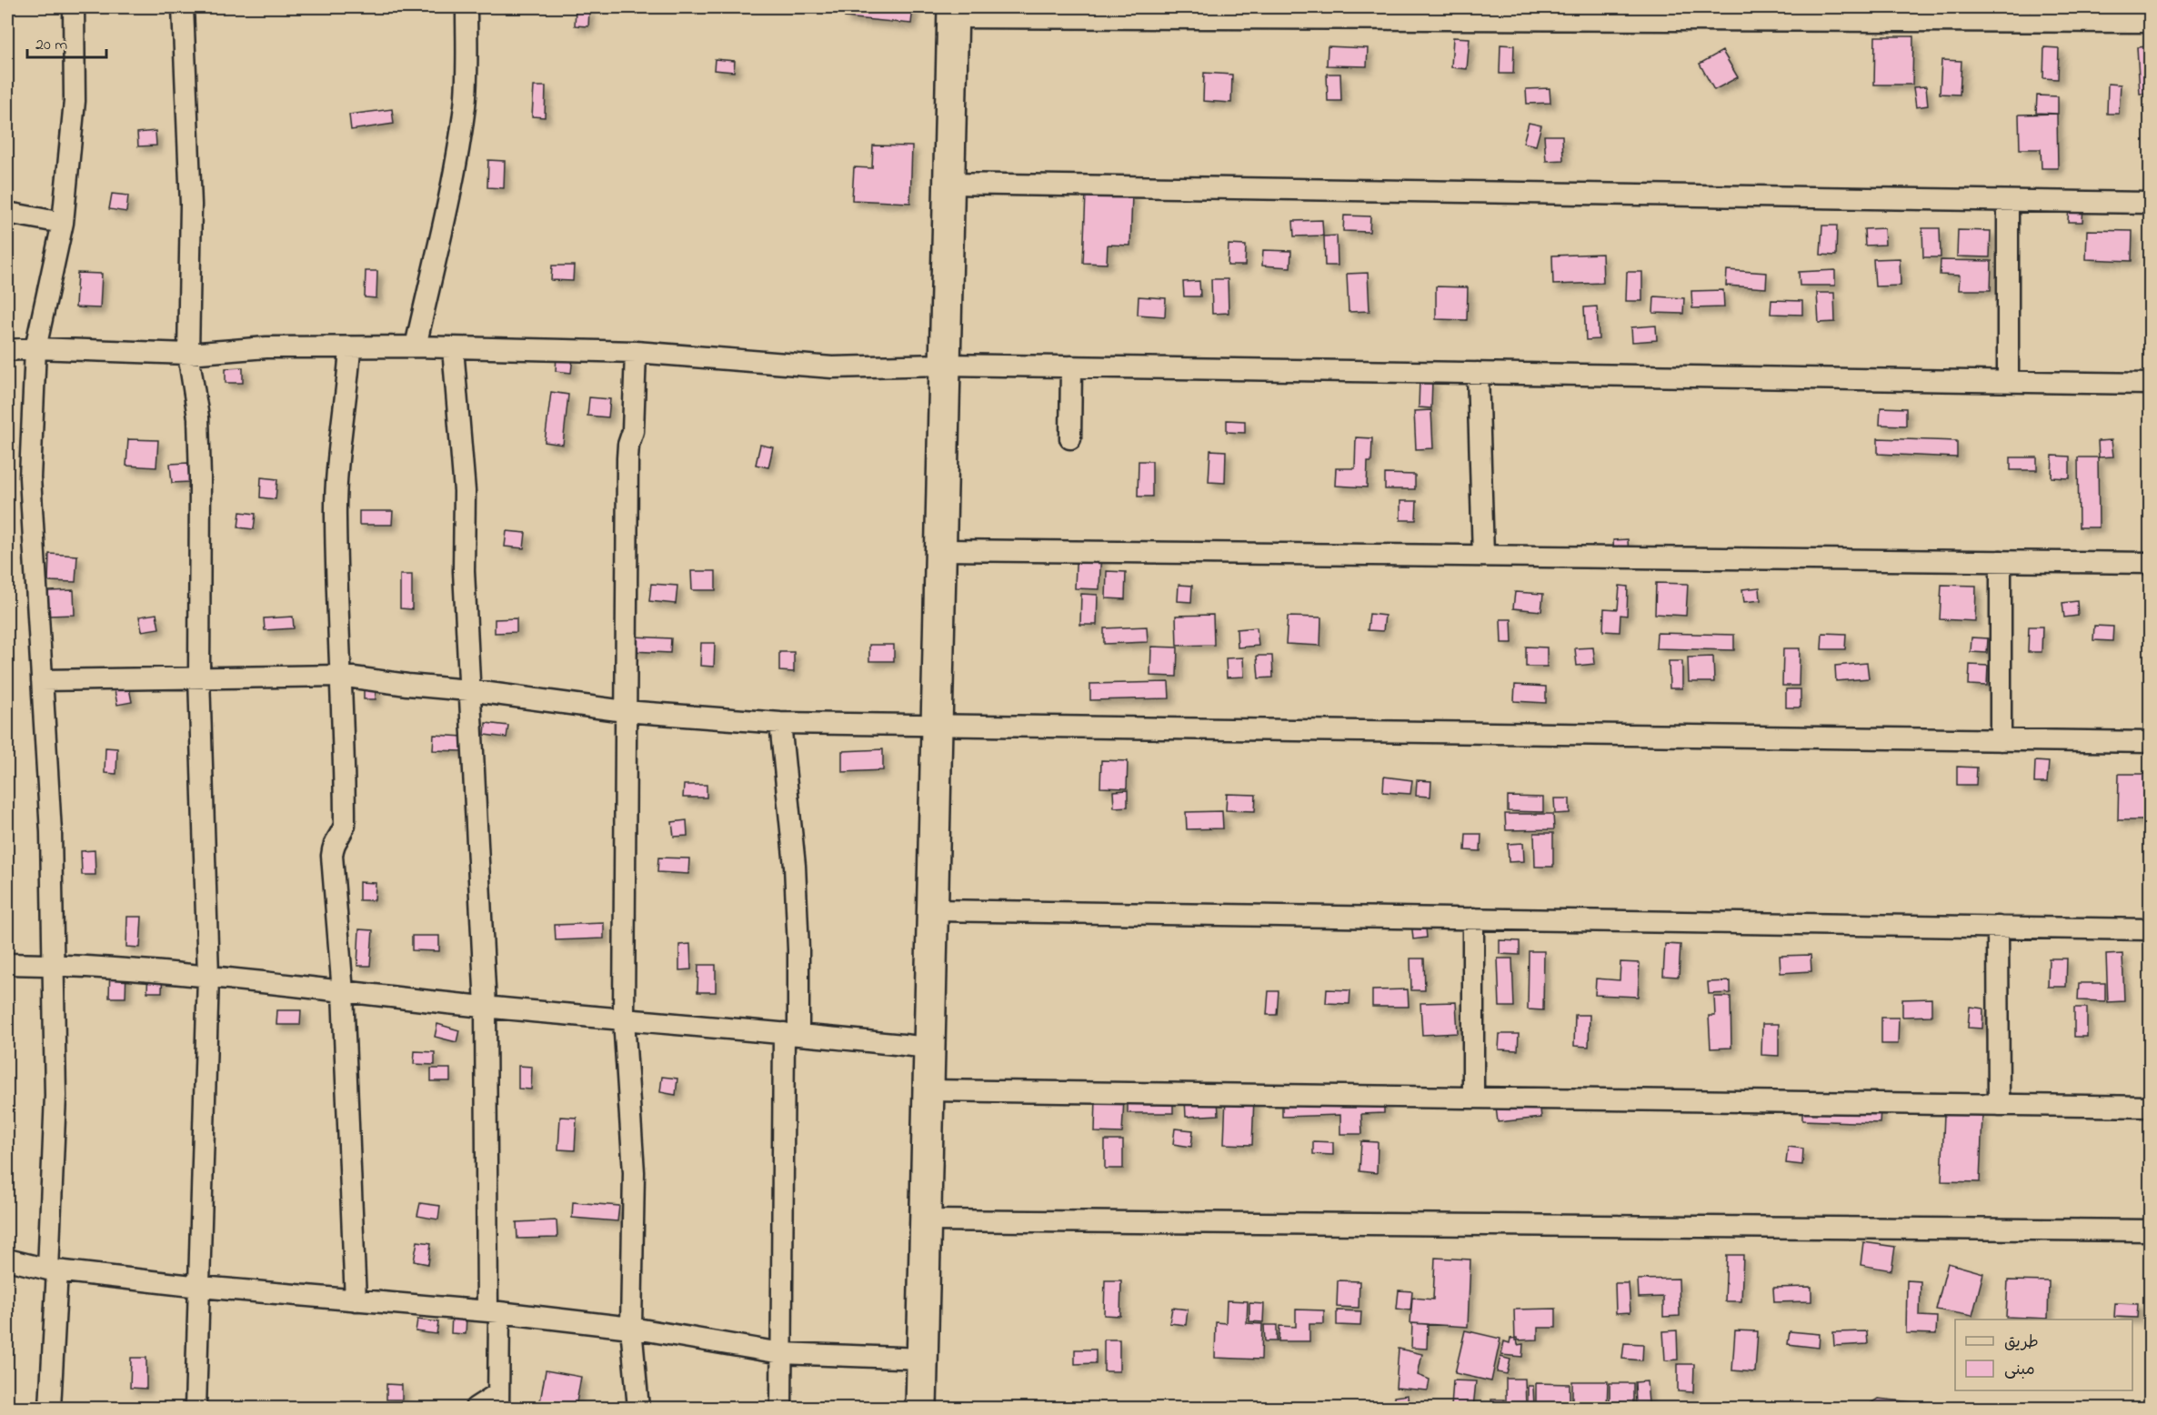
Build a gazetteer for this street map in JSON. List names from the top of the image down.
{
  "legend": ["طريق", "مبنى"],
  "scale_bar": "20 m"
}
